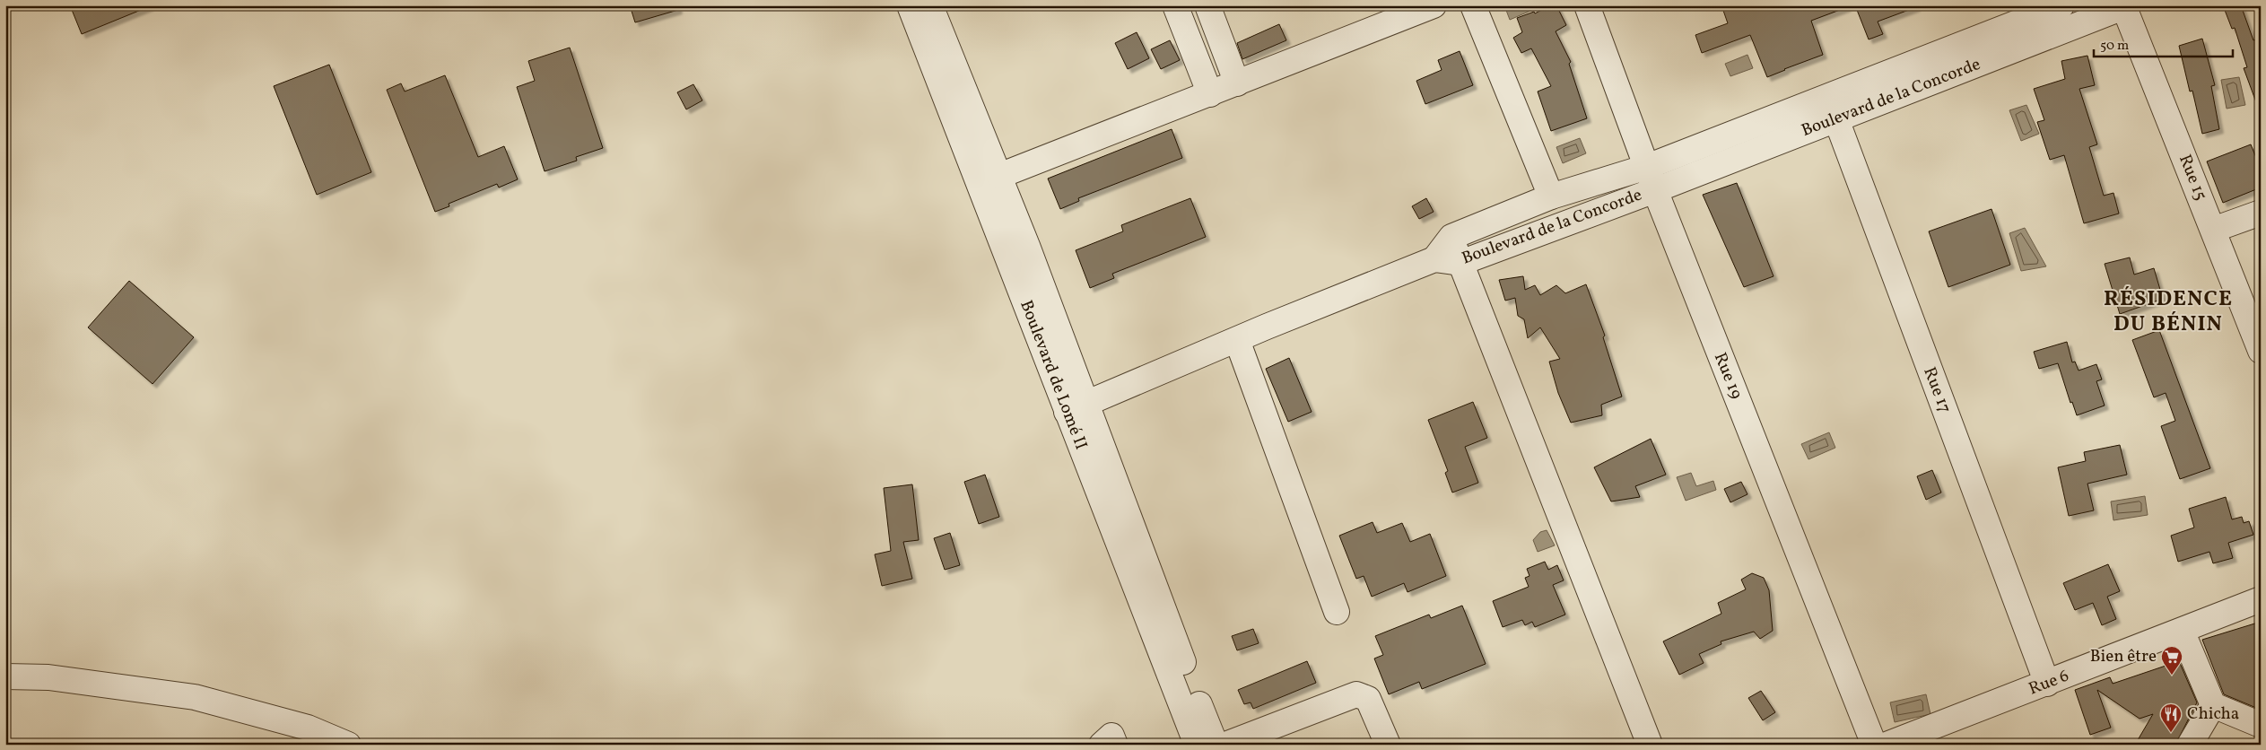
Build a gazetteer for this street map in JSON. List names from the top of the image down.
{
  "streets": {
    "street": [
      "Boulevard de la Concorde",
      "Rue 15",
      "Boulevard de Lomé II",
      "Rue 19",
      "Rue 17",
      "Rue 6"
    ]
  },
  "crossings": [
    ["Boulevard de la Concorde", "Rue 15"],
    ["Boulevard de la Concorde", "Rue 19"],
    ["Boulevard de la Concorde", "Rue 17"],
    ["Rue 17", "Rue 6"]
  ],
  "districts": ["RÉSIDENCE DU BÉNIN"],
  "places": {
    "supermarket": ["Bien être"],
    "restaurant": ["Chicha"]
  },
  "scale_bar": "50 m"
}
